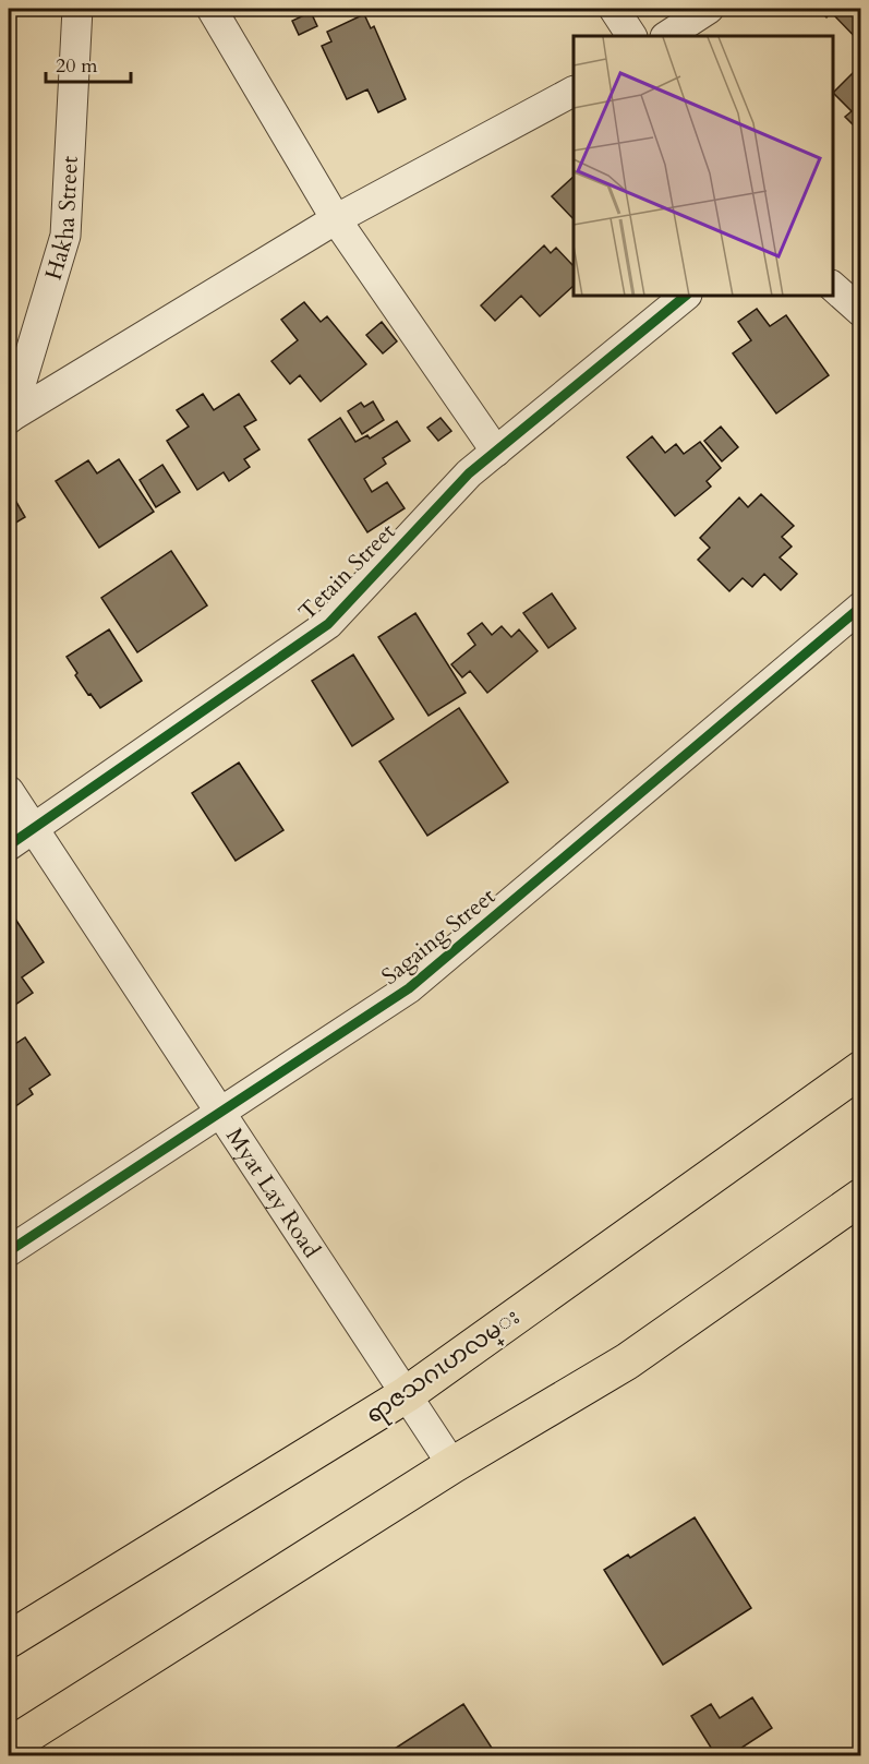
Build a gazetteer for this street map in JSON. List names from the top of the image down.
{
  "streets": {
    "main road": ["ရာဇသဂၤဟလမ္း"],
    "street": [
      "Hakha Street",
      "Tetain Street",
      "Sagaing Street",
      "Myat Lay Road"
    ]
  },
  "crossings": [
    ["Tetain Street", "Myat Lay Road"],
    ["Sagaing Street", "Myat Lay Road"],
    ["Myat Lay Road", "ရာဇသဂၤဟလမ္း"]
  ],
  "scale_bar": "20 m"
}
